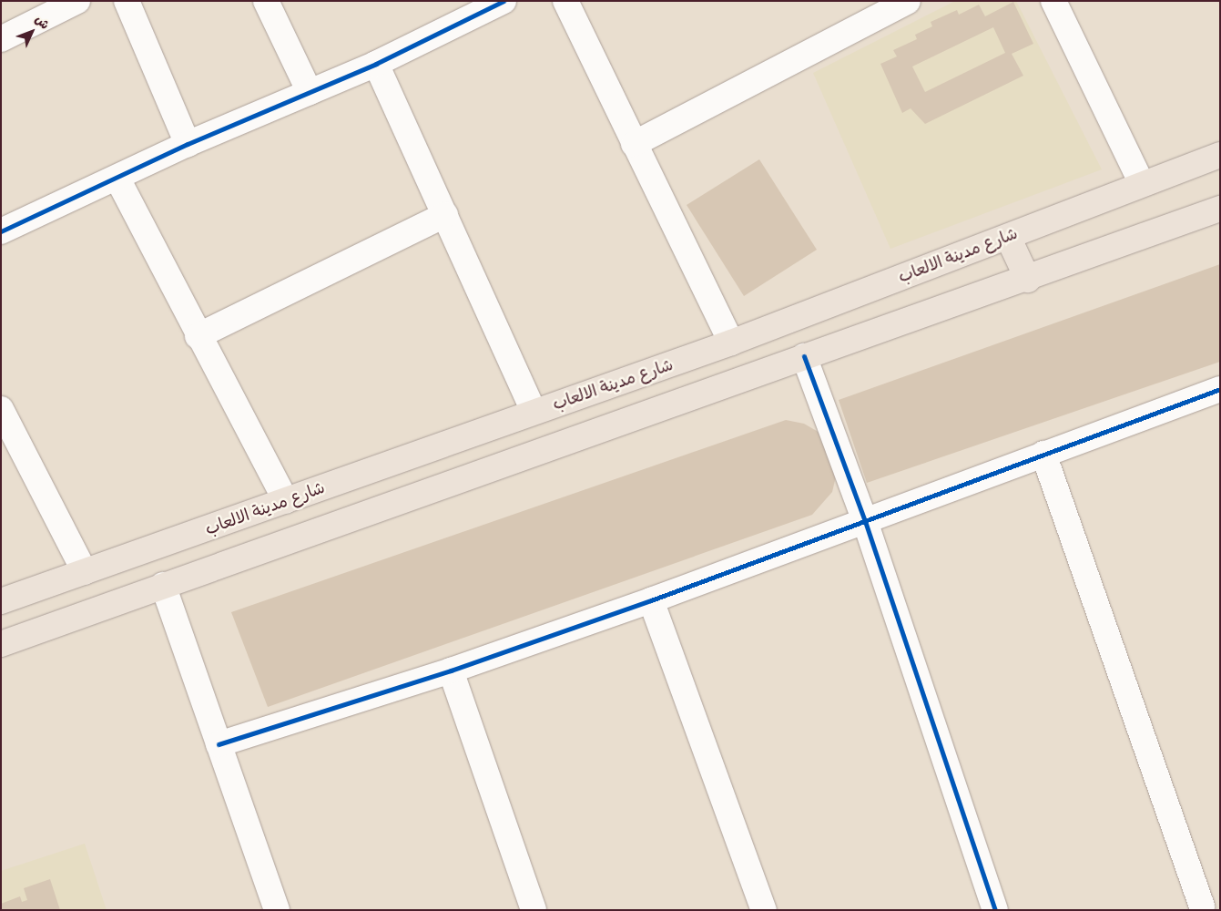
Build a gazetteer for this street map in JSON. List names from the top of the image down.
{
  "streets": {
    "main road": ["شارع مدينة الالعاب"]
  },
  "north": "top right"
}
